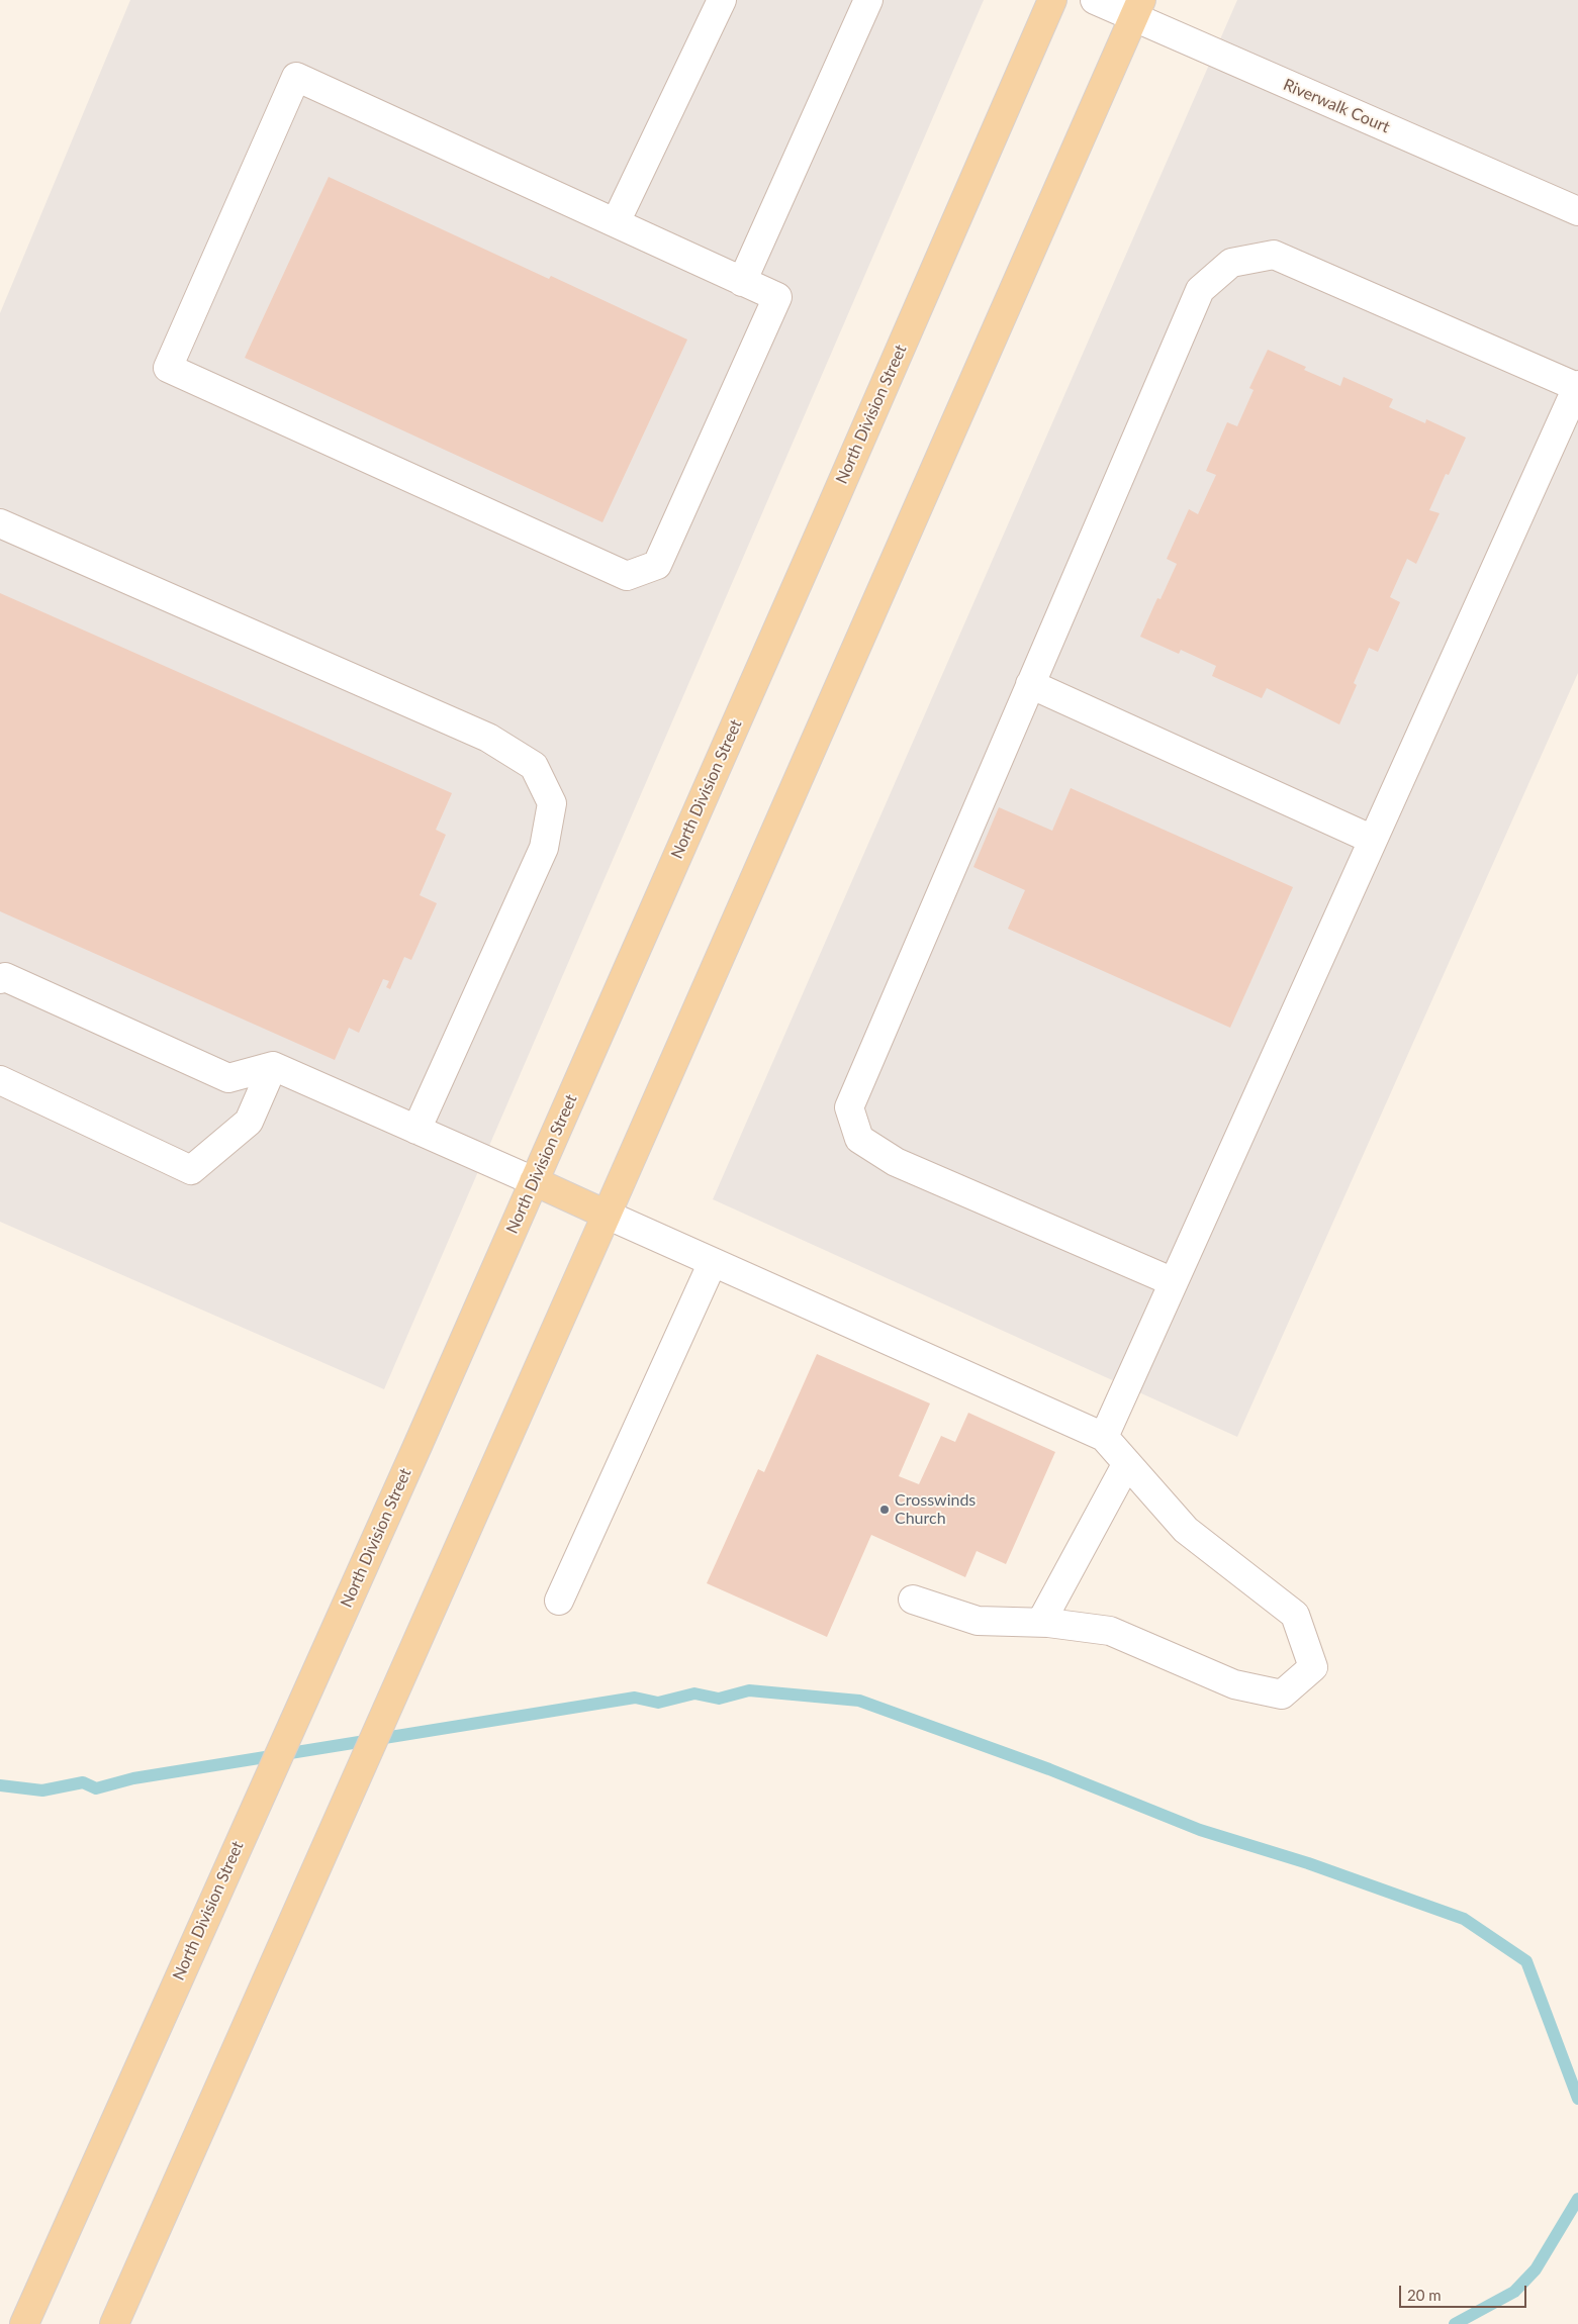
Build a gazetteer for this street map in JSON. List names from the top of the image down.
{
  "streets": {
    "main road": ["North Division Street"],
    "street": ["Riverwalk Court"]
  },
  "places": ["Crosswinds Church"],
  "scale_bar": "20 m"
}
